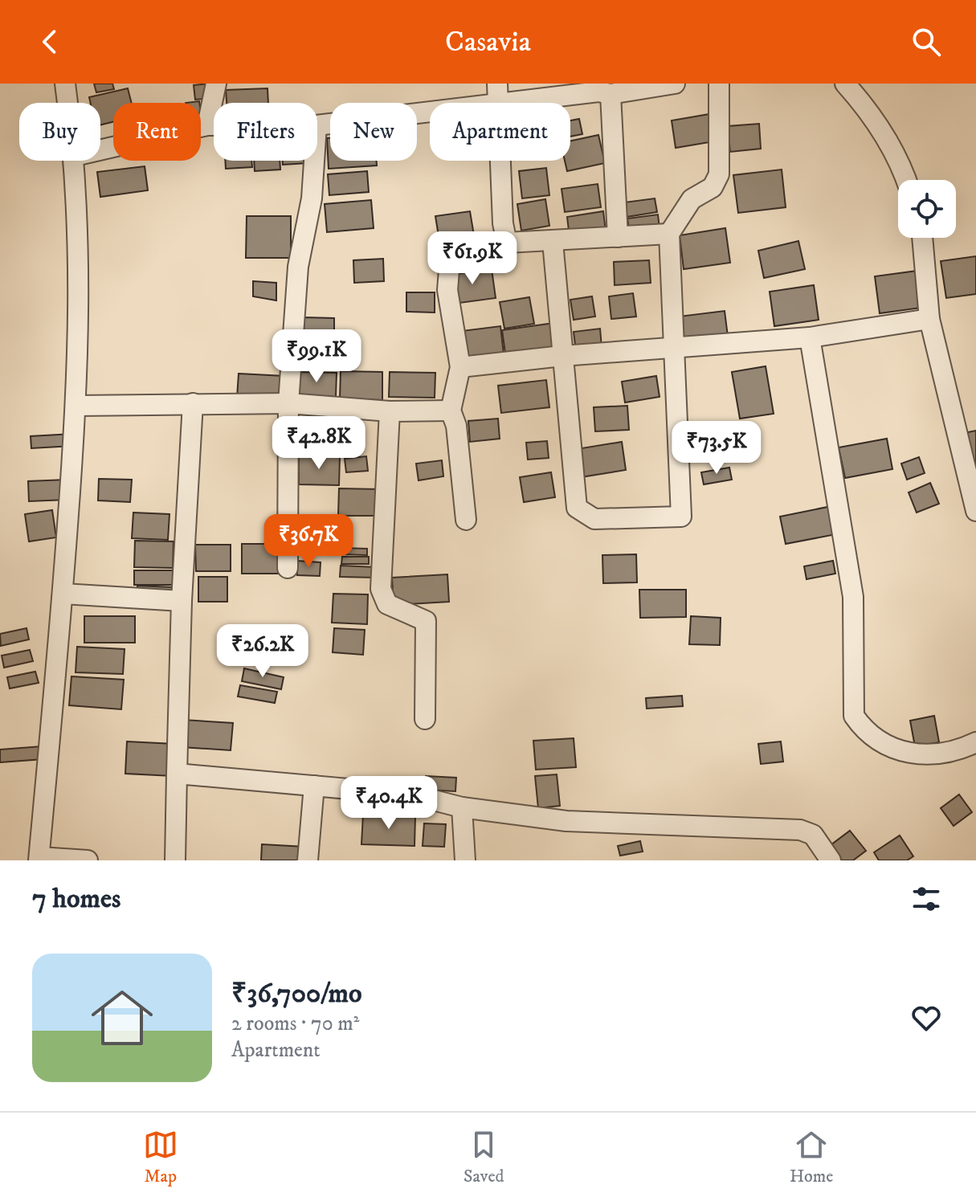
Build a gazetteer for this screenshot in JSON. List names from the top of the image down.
{
  "page": {
    "header": "Casavia",
    "chip": [
      "Buy",
      "Rent",
      "Filters",
      "New",
      "Apartment"
    ],
    "price": [
      "₹61.9K",
      "₹99.1K",
      "₹42.8K",
      "₹73.5K",
      "₹36.7K",
      "₹26.2K",
      "₹40.4K"
    ],
    "heading": "7 homes",
    "list": [
      {
        "name": "₹36,700/mo",
        "note": "2 rooms · 70 m² · Apartment"
      }
    ],
    "tabs": ["Map", "Saved", "Home"]
  }
}
